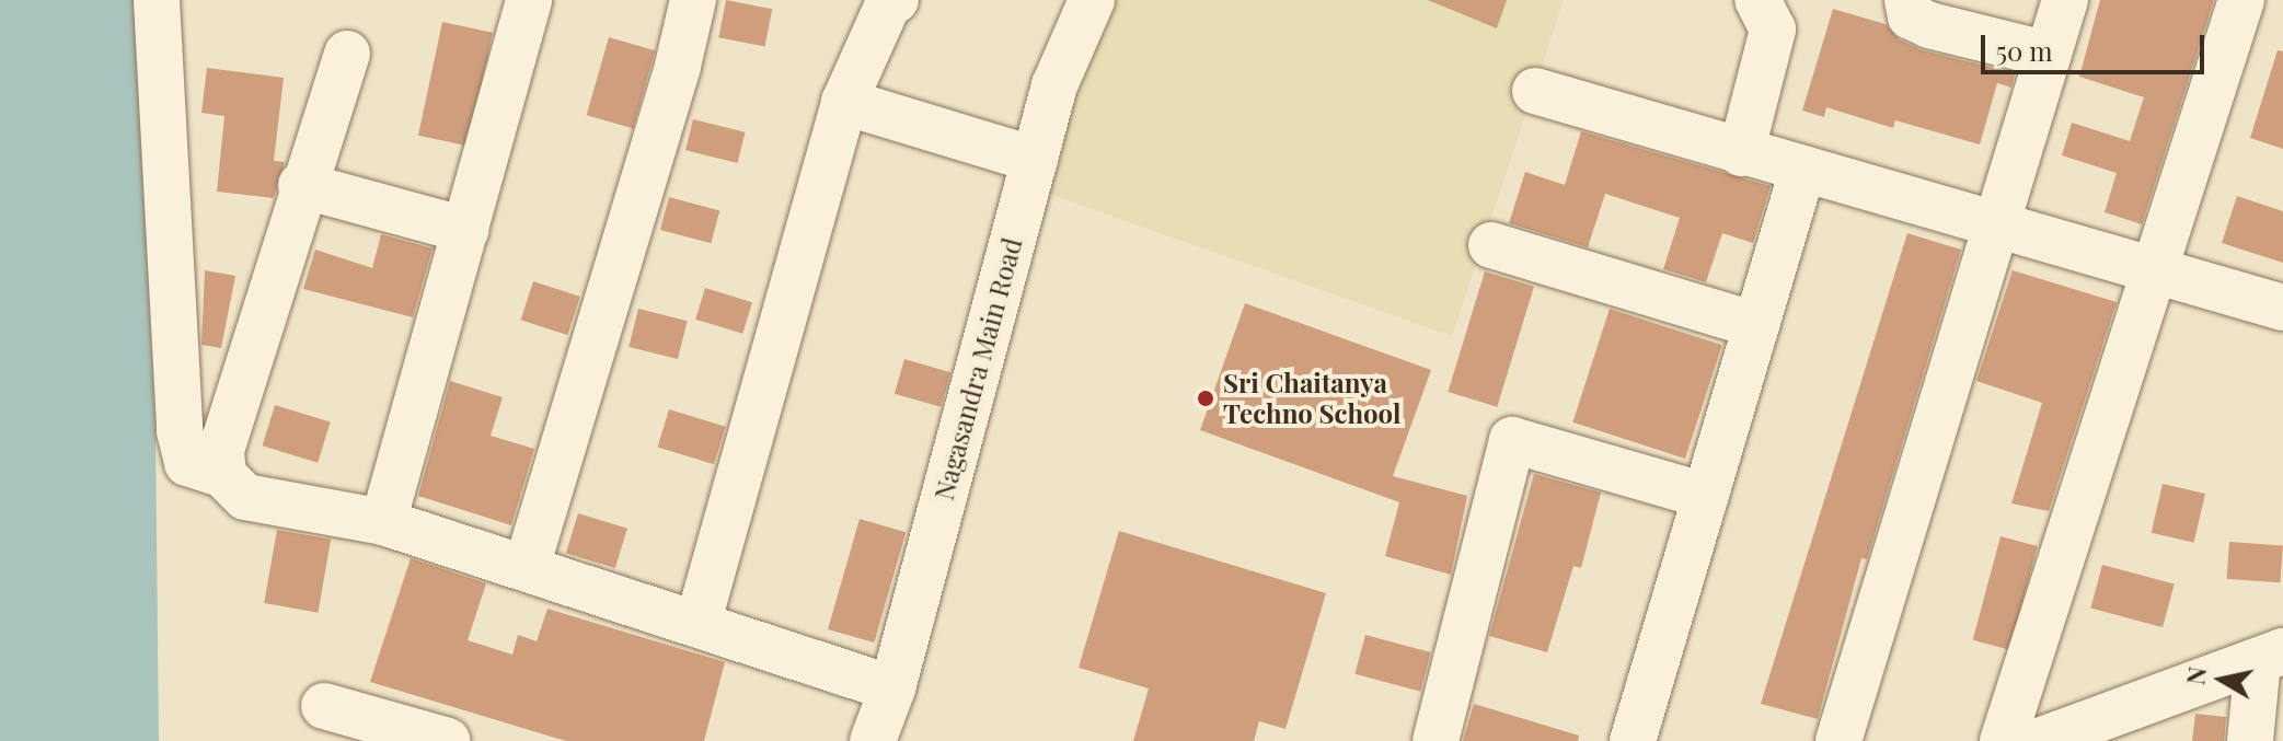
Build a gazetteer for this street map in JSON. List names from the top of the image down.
{
  "streets": {
    "street": ["Nagasandra Main Road"]
  },
  "places": ["Sri Chaitanya Techno School"],
  "scale_bar": "50 m",
  "north": "left"
}
